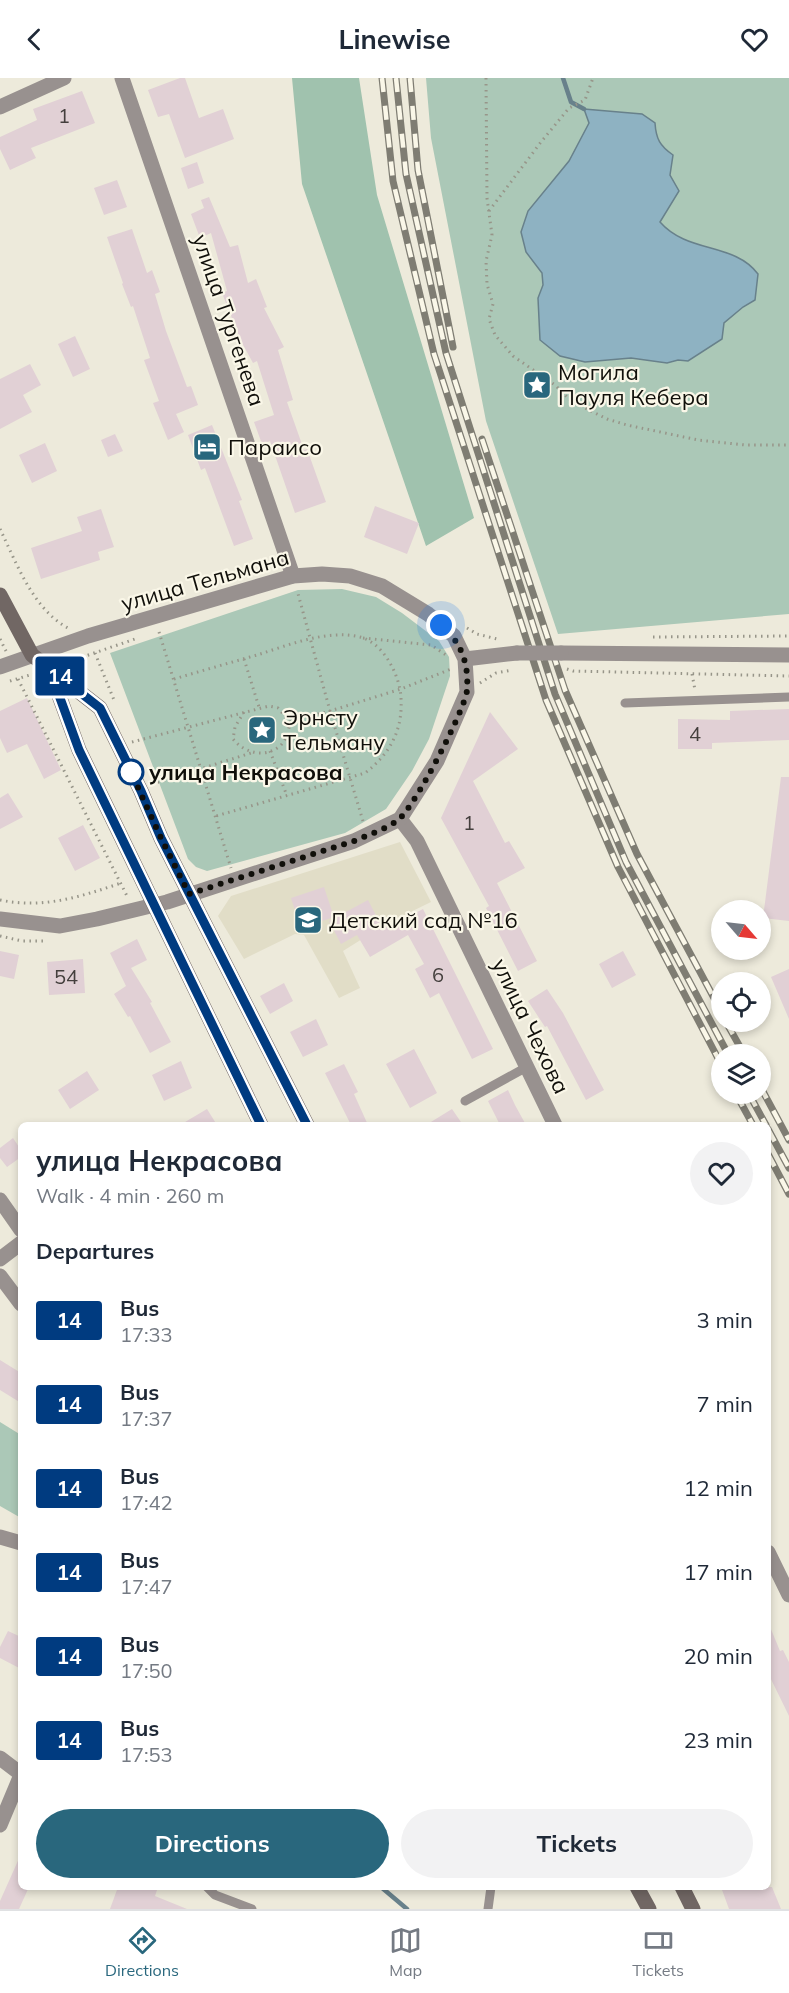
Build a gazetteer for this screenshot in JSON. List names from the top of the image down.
{
  "streets": {
    "street": ["улица Тургенева", "улица Тельмана", "улица Чехова"]
  },
  "crossings": [
    ["улица Тургенева", "улица Тельмана"],
    ["улица Тельмана", "улица Чехова"]
  ],
  "places": {
    "place": ["Могила Пауля Кебера", "Эрнсту Тельману"],
    "hotel": ["Параисо"],
    "other": ["улица Некрасова"],
    "school or university": ["Детский сад №16"]
  },
  "lines": ["bus line 14"],
  "house_numbers": [
    "1",
    "4",
    "1",
    "6",
    "54"
  ],
  "north": "bottom right",
  "page": {
    "header": "Linewise",
    "on_map": "14",
    "heading": [
      ["улица Некрасова", "Walk · 4 min · 260 m"],
      "Departures"
    ],
    "list": [
      {
        "mark": "14",
        "name": "Bus",
        "note": "17:33",
        "value": "3 min"
      },
      {
        "mark": "14",
        "name": "Bus",
        "note": "17:37",
        "value": "7 min"
      },
      {
        "mark": "14",
        "name": "Bus",
        "note": "17:42",
        "value": "12 min"
      },
      {
        "mark": "14",
        "name": "Bus",
        "note": "17:47",
        "value": "17 min"
      },
      {
        "mark": "14",
        "name": "Bus",
        "note": "17:50",
        "value": "20 min"
      },
      {
        "mark": "14",
        "name": "Bus",
        "note": "17:53",
        "value": "23 min"
      }
    ],
    "buttons": ["Directions", "Tickets"],
    "tabs": ["Directions", "Map", "Tickets"]
  }
}
